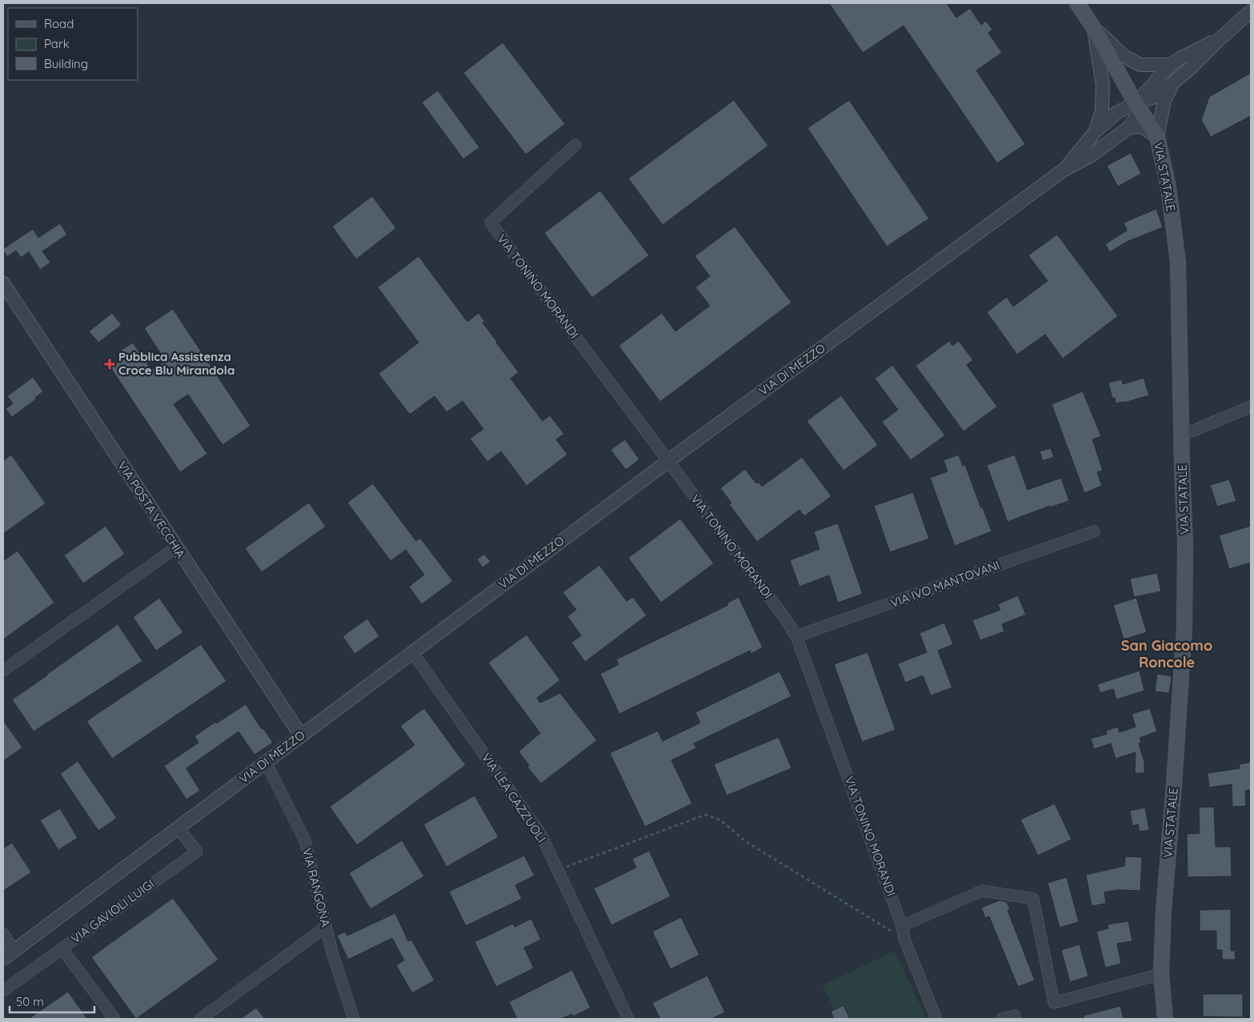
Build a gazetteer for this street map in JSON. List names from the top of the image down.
{
  "streets": {
    "main road": ["VIA STATALE"],
    "street": [
      "VIA TONINO MORANDI",
      "VIA DI MEZZO",
      "VIA POSTA VECCHIA",
      "VIA IVO MANTOVANI",
      "VIA LEA CAZZUOLI",
      "VIA RANGONA",
      "VIA GAVIOLI LUIGI"
    ]
  },
  "crossings": [
    ["VIA TONINO MORANDI", "VIA DI MEZZO"],
    ["VIA TONINO MORANDI", "VIA IVO MANTOVANI"],
    ["VIA DI MEZZO", "VIA POSTA VECCHIA"],
    ["VIA DI MEZZO", "VIA LEA CAZZUOLI"],
    ["VIA DI MEZZO", "VIA RANGONA"],
    ["VIA DI MEZZO", "VIA GAVIOLI LUIGI"]
  ],
  "districts": ["San Giacomo Roncole"],
  "places": {
    "health": ["Pubblica Assistenza Croce Blu Mirandola"]
  },
  "legend": ["Road", "Park", "Building"],
  "scale_bar": "50 m"
}
